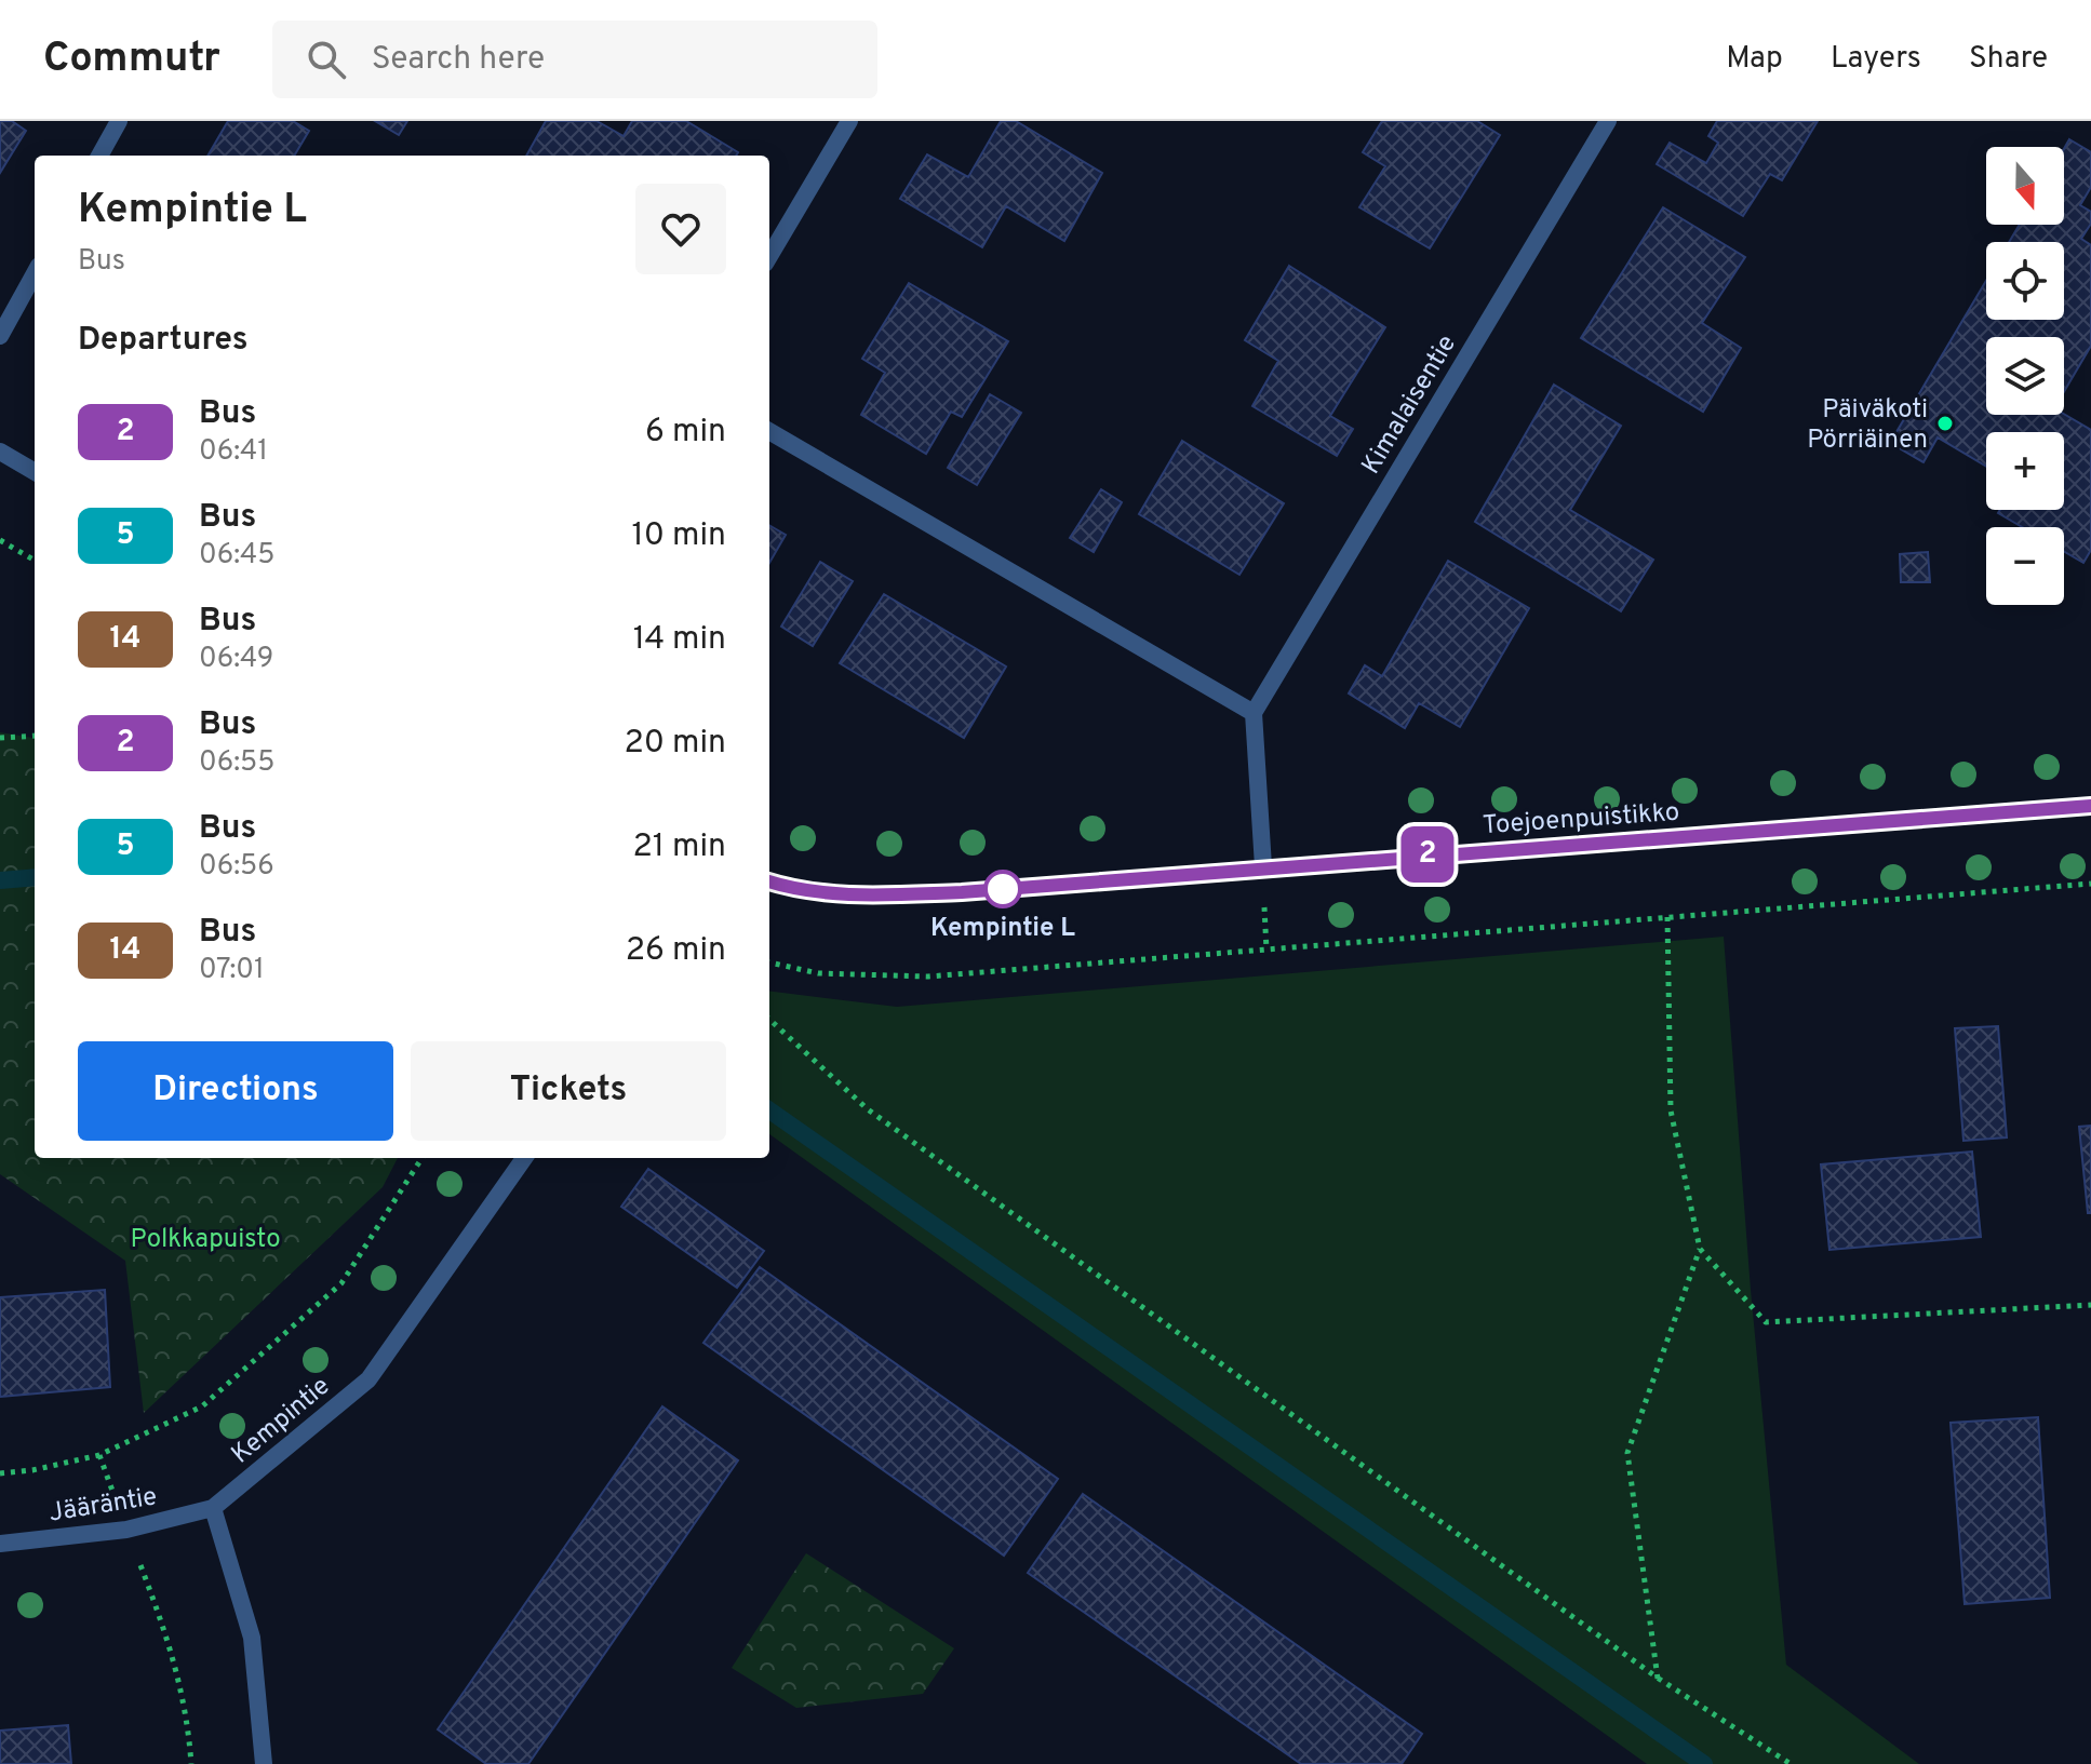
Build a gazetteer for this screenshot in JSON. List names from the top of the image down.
{
  "streets": {
    "street": [
      "Kimalaisentie",
      "Toejoenpuistikko",
      "Kempintie",
      "Jääräntie"
    ]
  },
  "crossings": [
    ["Kempintie", "Jääräntie"]
  ],
  "parks": ["Polkkapuisto"],
  "places": ["Päiväkoti Pörriäinen", "Kempintie L"],
  "lines": ["bus line 2"],
  "north": "bottom",
  "page": {
    "header": "Commutr",
    "search": "Search here",
    "nav": ["Map", "Layers", "Share"],
    "on_map": "2",
    "map_buttons": ["+", "−"],
    "heading": [
      ["Kempintie L", "Bus"],
      "Departures"
    ],
    "list": [
      {
        "mark": "2",
        "name": "Bus",
        "note": "06:41",
        "value": "6 min"
      },
      {
        "mark": "5",
        "name": "Bus",
        "note": "06:45",
        "value": "10 min"
      },
      {
        "mark": "14",
        "name": "Bus",
        "note": "06:49",
        "value": "14 min"
      },
      {
        "mark": "2",
        "name": "Bus",
        "note": "06:55",
        "value": "20 min"
      },
      {
        "mark": "5",
        "name": "Bus",
        "note": "06:56",
        "value": "21 min"
      },
      {
        "mark": "14",
        "name": "Bus",
        "note": "07:01",
        "value": "26 min"
      }
    ],
    "buttons": ["Directions", "Tickets"]
  }
}
